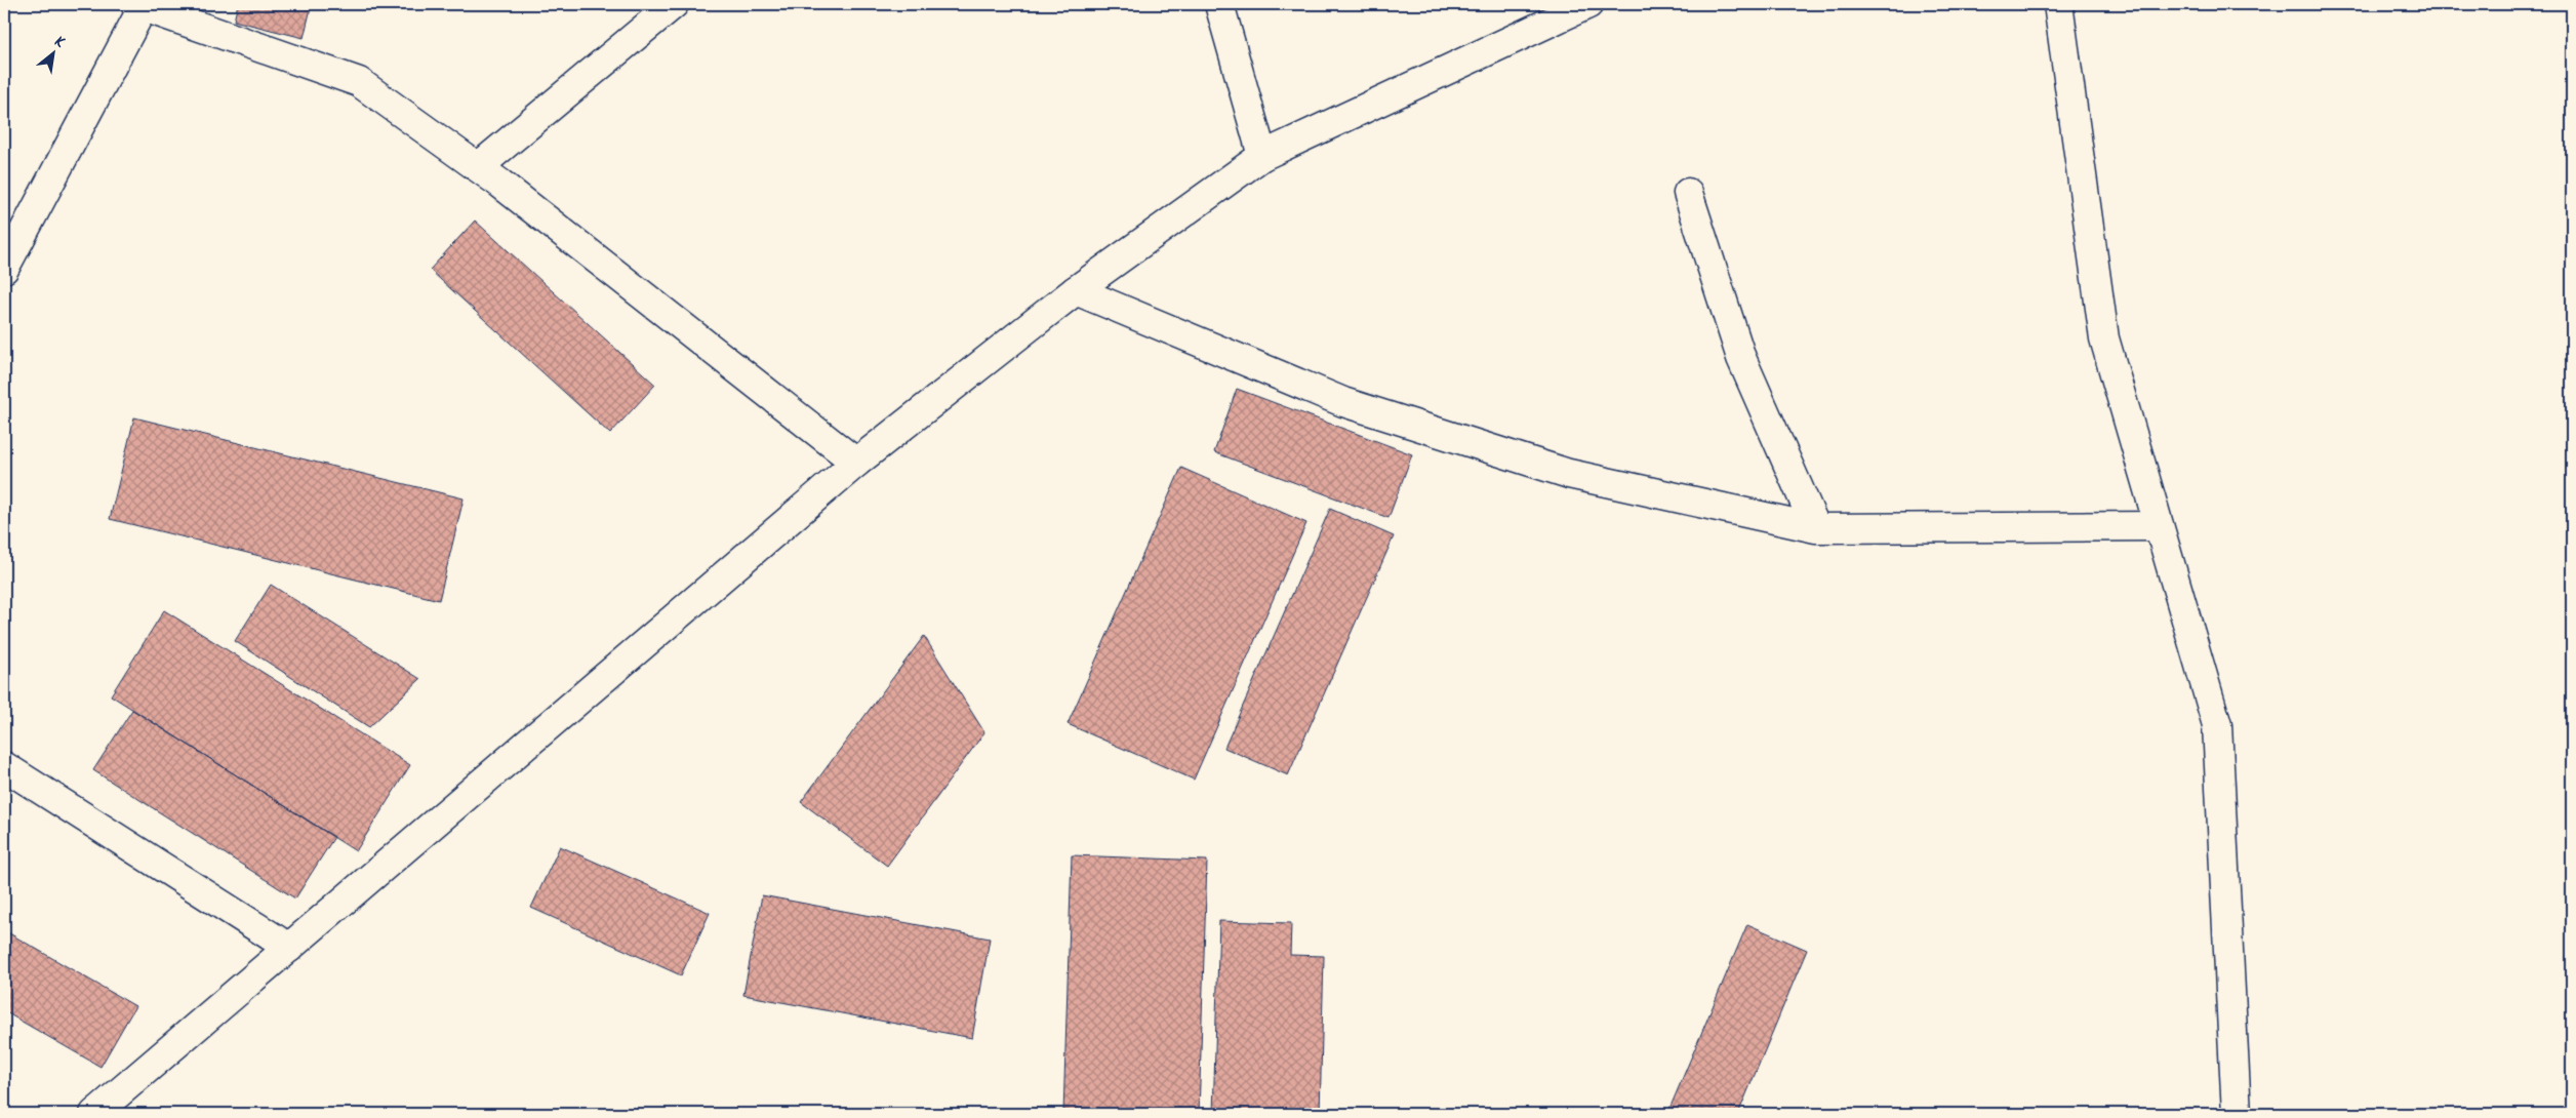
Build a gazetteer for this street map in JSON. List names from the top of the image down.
{
  "north": "top right"
}
